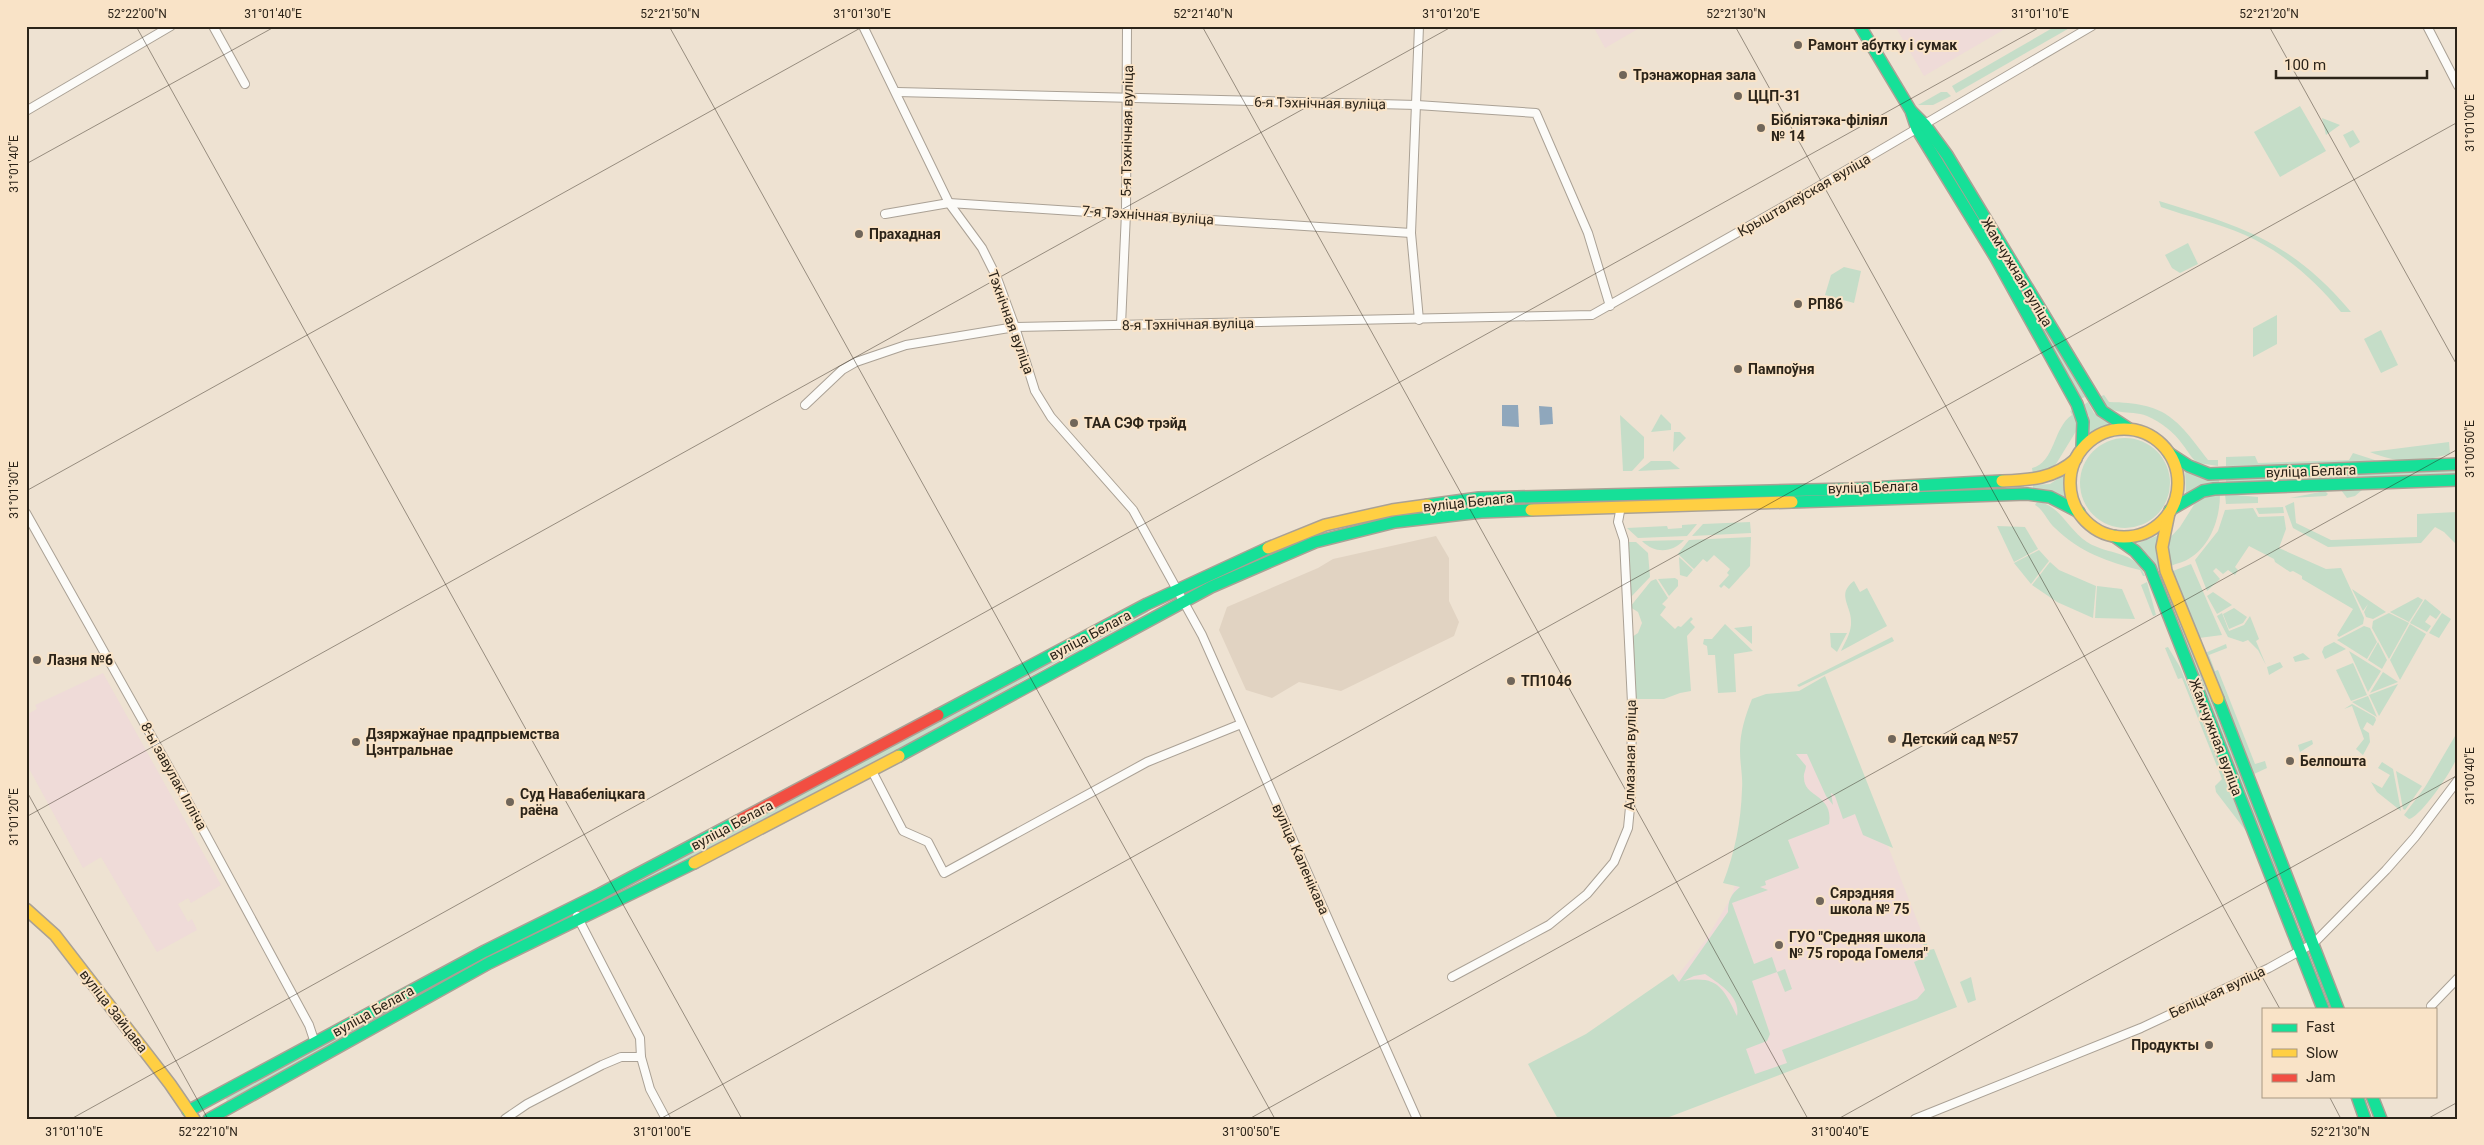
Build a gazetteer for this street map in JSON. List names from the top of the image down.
{
  "streets": {
    "street": [
      "6-я Тэхнічная вуліца",
      "5-я Тэхнічная вуліца",
      "Крышталеўская вуліца",
      "7-я Тэхнічная вуліца",
      "Жамчужная вуліца",
      "Тэхнічная вуліца",
      "8-я Тэхнічная вуліца",
      "вуліца Белага",
      "Алмазная вуліца",
      "8-ы завулак Ілліча",
      "вуліца Каленікава",
      "Беліцкая вуліца",
      "вуліца Зайцава"
    ]
  },
  "crossings": [
    ["6-я Тэхнічная вуліца", "5-я Тэхнічная вуліца"],
    ["6-я Тэхнічная вуліца", "Крышталеўская вуліца"],
    ["6-я Тэхнічная вуліца", "Тэхнічная вуліца"],
    ["5-я Тэхнічная вуліца", "7-я Тэхнічная вуліца"],
    ["5-я Тэхнічная вуліца", "8-я Тэхнічная вуліца"],
    ["Крышталеўская вуліца", "Жамчужная вуліца"],
    ["Крышталеўская вуліца", "8-я Тэхнічная вуліца"],
    ["7-я Тэхнічная вуліца", "Тэхнічная вуліца"],
    ["Жамчужная вуліца", "вуліца Белага"],
    ["Жамчужная вуліца", "Беліцкая вуліца"],
    ["Тэхнічная вуліца", "8-я Тэхнічная вуліца"],
    ["Тэхнічная вуліца", "вуліца Белага"],
    ["Тэхнічная вуліца", "вуліца Каленікава"],
    ["вуліца Белага", "Алмазная вуліца"],
    ["вуліца Белага", "8-ы завулак Ілліча"],
    ["вуліца Белага", "вуліца Каленікава"],
    ["вуліца Белага", "вуліца Зайцава"]
  ],
  "places": [
    "Рамонт абутку і сумак",
    "Трэнажорная зала",
    "ЦЦП-31",
    "Бібліятэка-філіял № 14",
    "Прахадная",
    "РП86",
    "Пампоўня",
    "ТАА СЭФ трэйд",
    "Лазня №6",
    "ТП1046",
    "Детский сад №57",
    "Дзяржаўнае прадпрыемства Цэнтральнае",
    "Белпошта",
    "Суд Навабеліцкага раёна",
    "Сярэдняя школа № 75",
    "ГУО \"Средняя школа № 75 города Гомеля\"",
    "Продукты"
  ],
  "legend": ["Fast", "Slow", "Jam"],
  "scale_bar": "100 m",
  "coordinates": [
    "52°22'00\"N",
    "31°01'40\"E",
    "52°21'50\"N",
    "31°01'30\"E",
    "52°21'40\"N",
    "31°01'20\"E",
    "52°21'30\"N",
    "31°01'10\"E",
    "52°21'20\"N",
    "31°01'00\"E",
    "31°00'50\"E",
    "31°00'40\"E",
    "52°22'10\"N"
  ]
}
